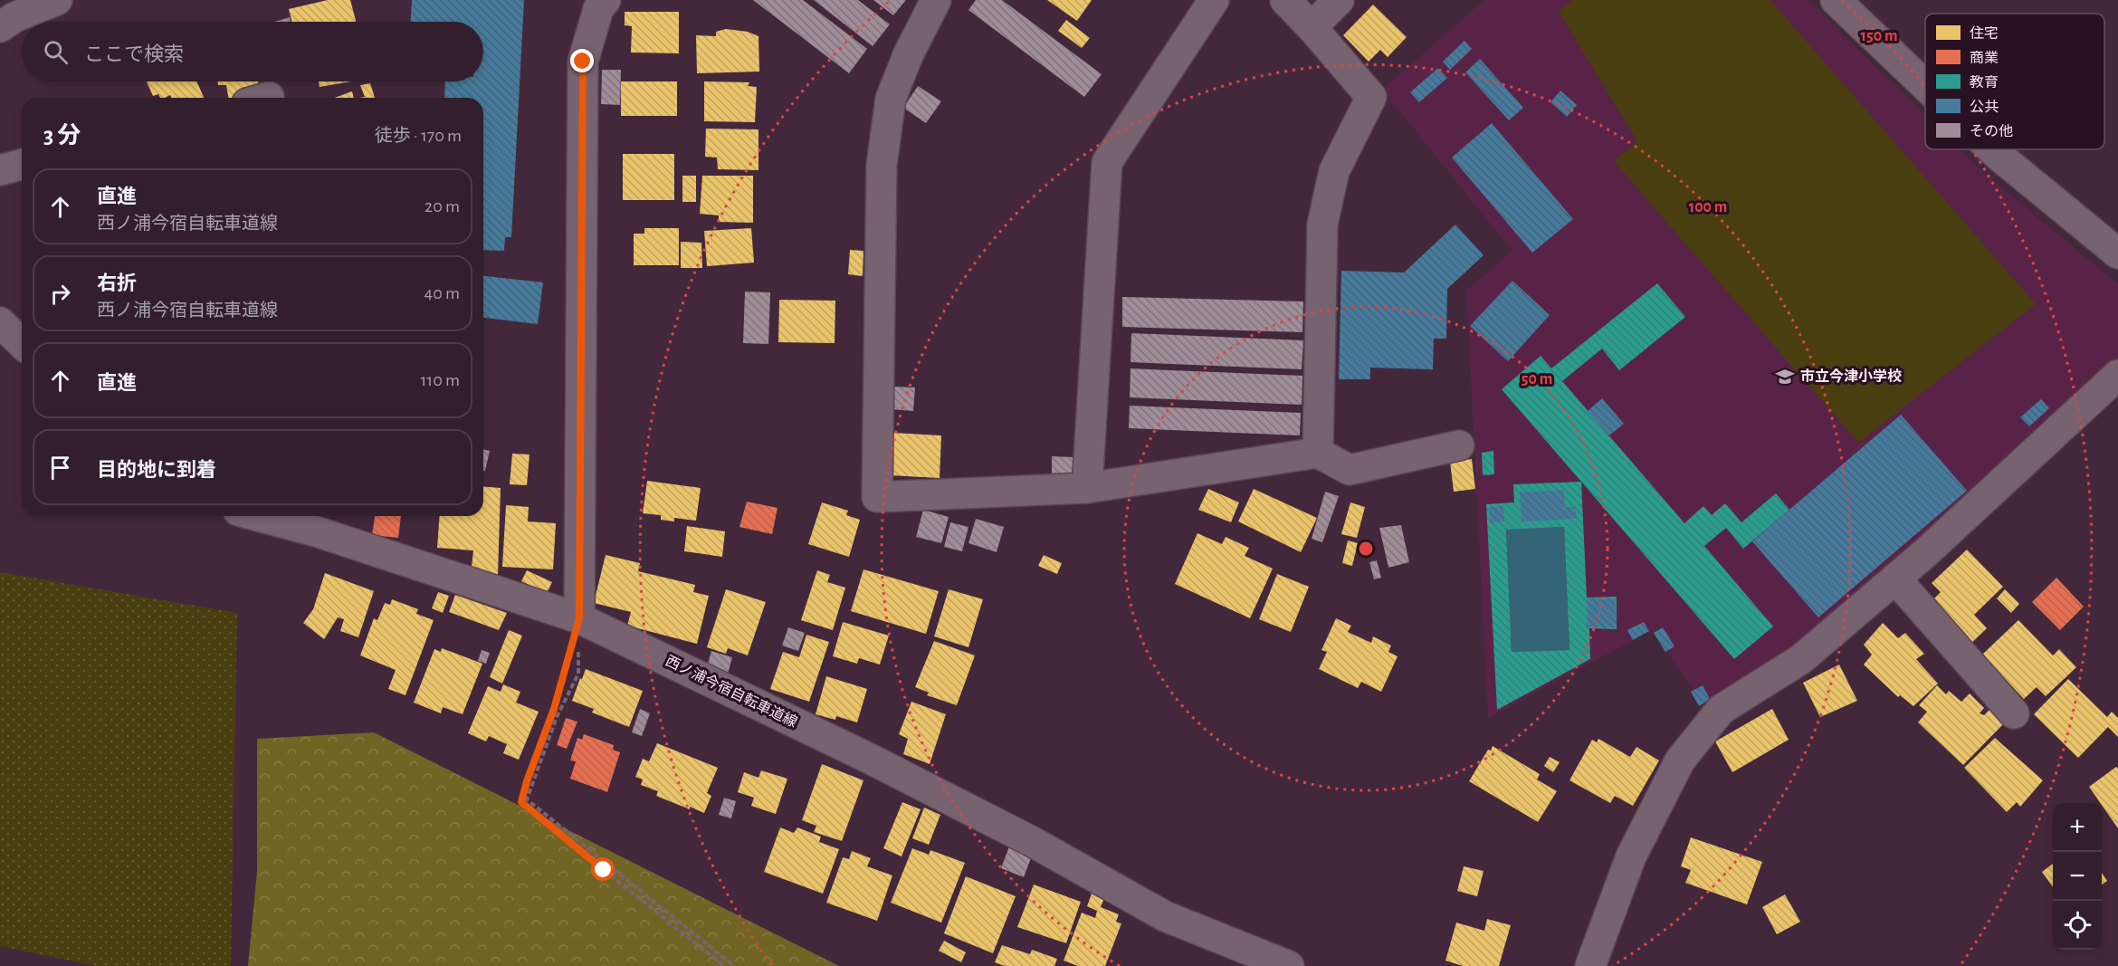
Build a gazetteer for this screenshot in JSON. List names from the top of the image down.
{
  "streets": {
    "street": ["西ノ浦今宿自転車道線"]
  },
  "places": {
    "school or university": ["市立今津小学校"]
  },
  "legend": [
    "住宅",
    "商業",
    "教育",
    "公共",
    "その他"
  ],
  "page": {
    "search": "ここで検索",
    "heading": ["3 分", "徒歩 · 170 m"],
    "list": [
      ["直進", "西ノ浦今宿自転車道線", "20 m"],
      ["右折", "西ノ浦今宿自転車道線", "40 m"],
      ["直進", "110 m"],
      "目的地に到着"
    ],
    "map_buttons": ["+", "−"]
  },
  "rings": ["150 m", "100 m", "50 m"]
}
